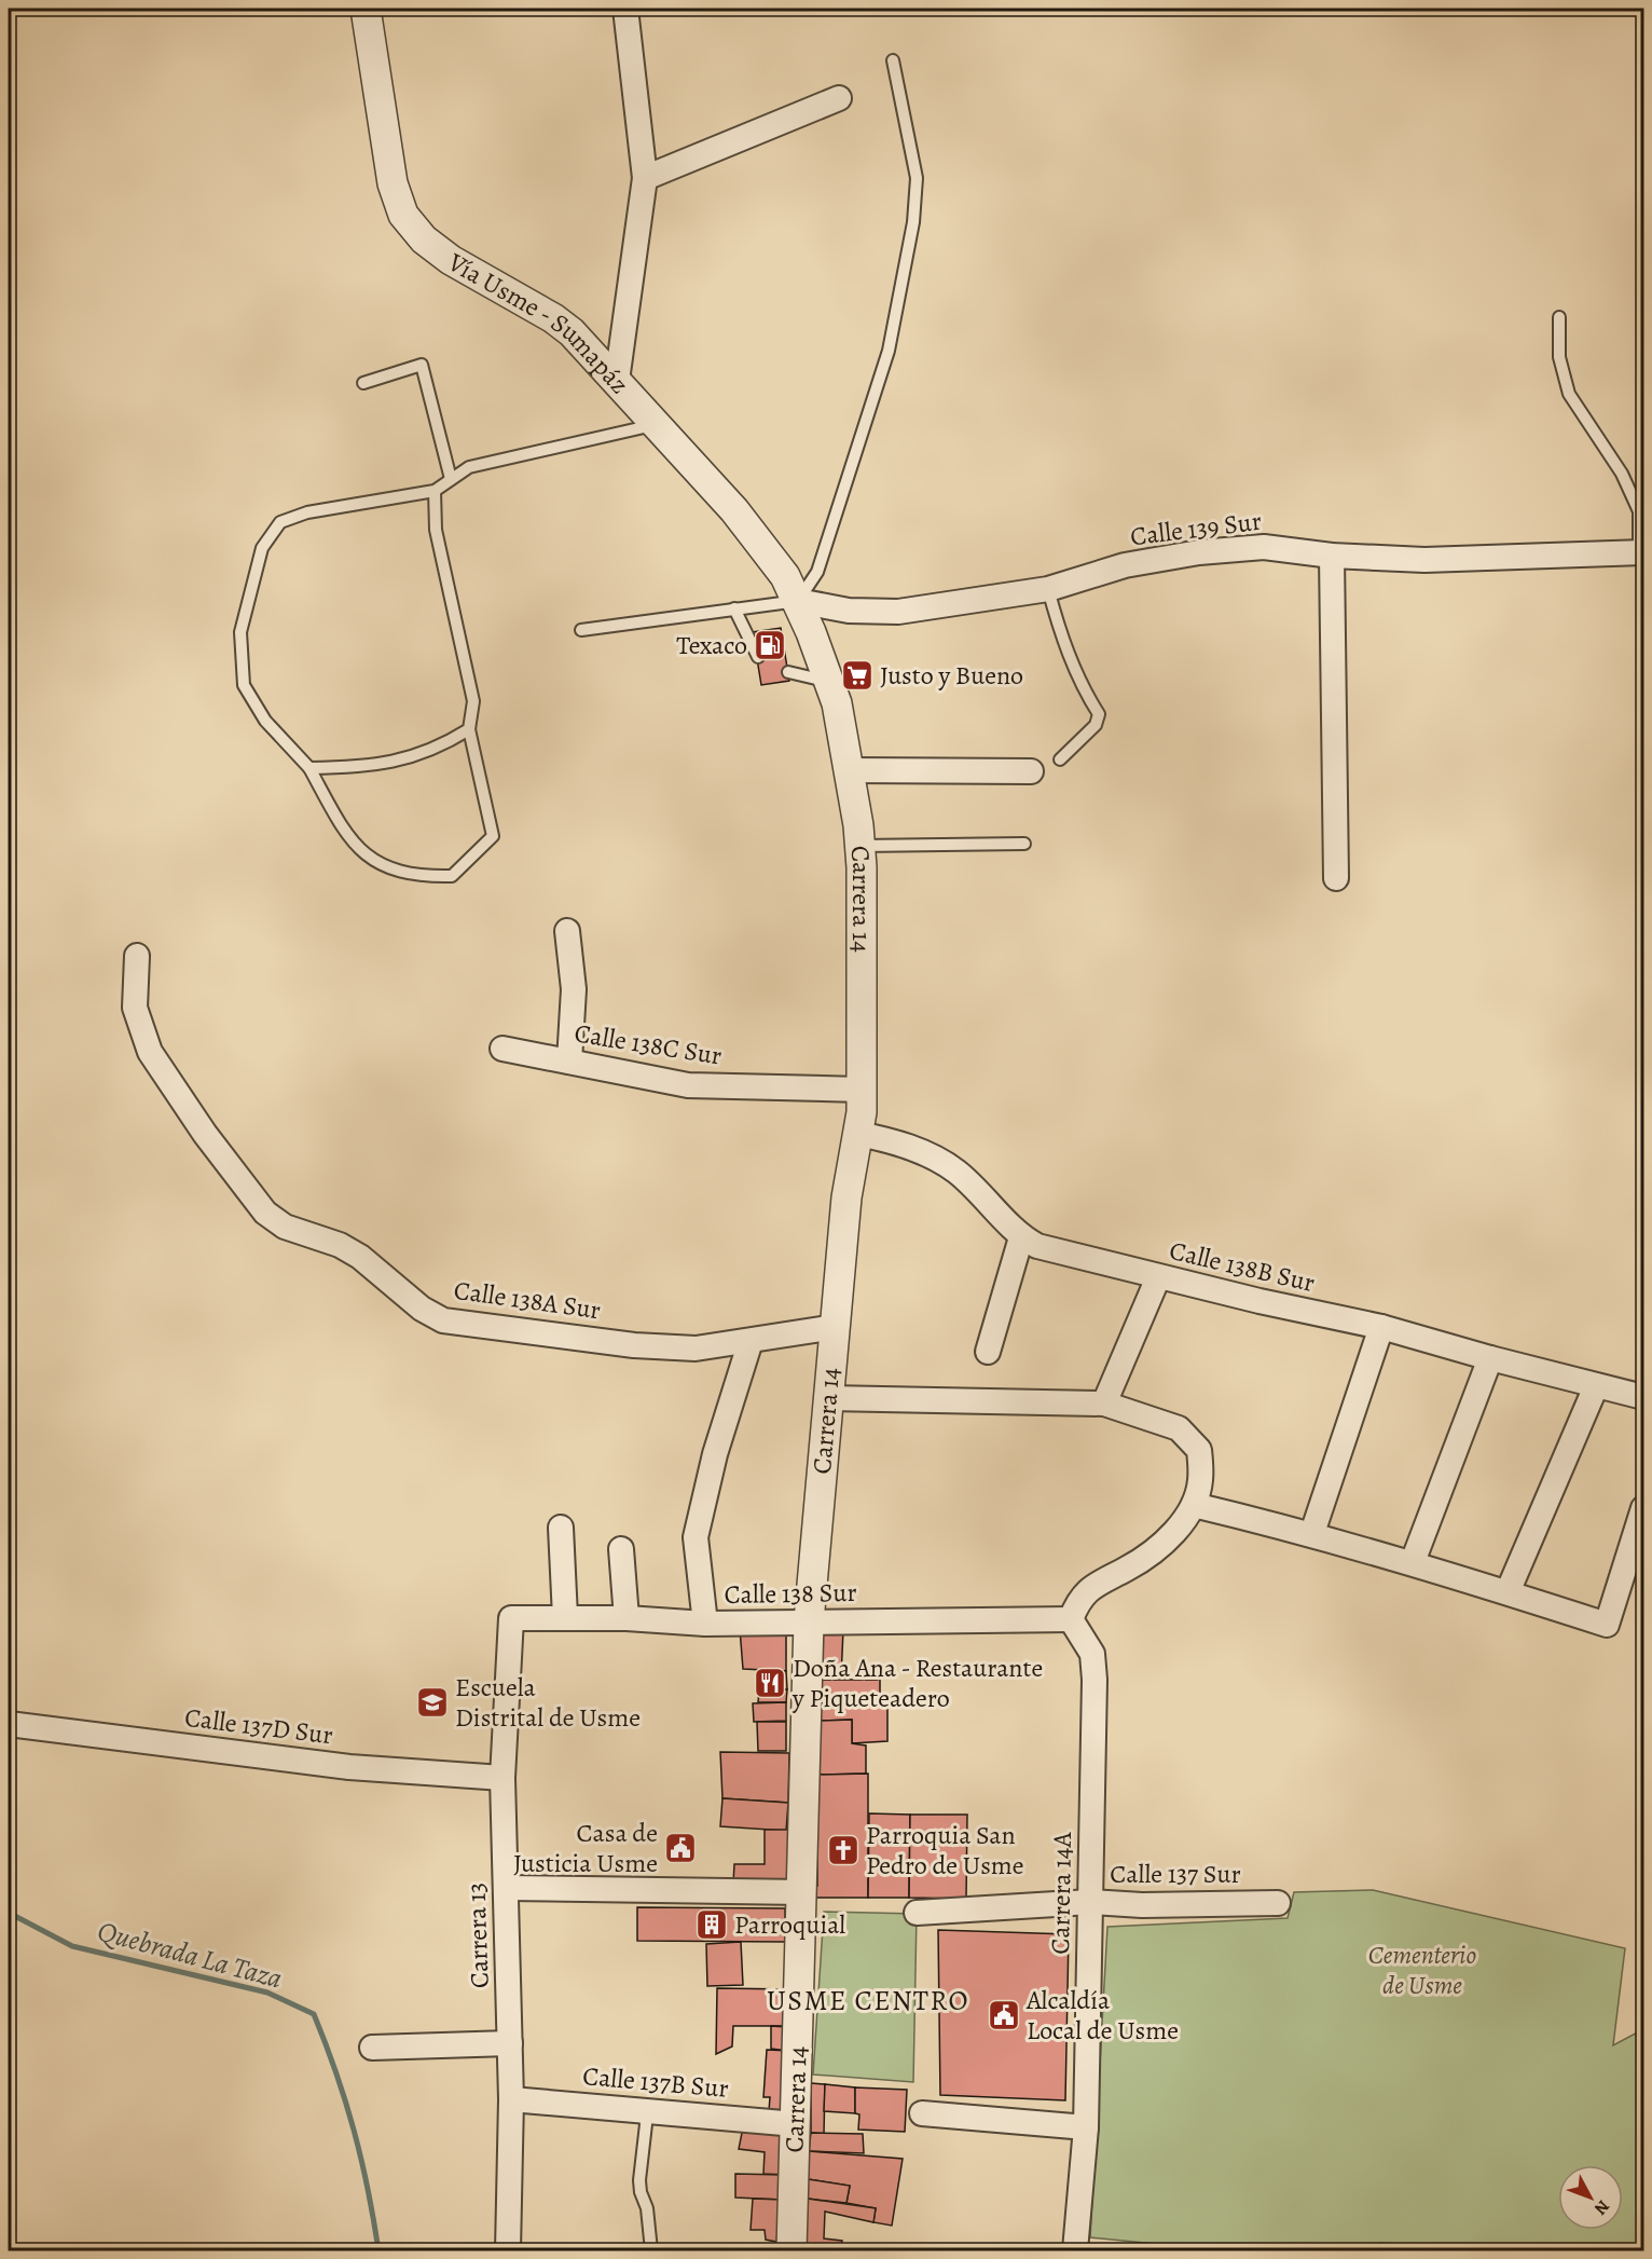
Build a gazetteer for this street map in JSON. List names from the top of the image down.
{
  "streets": {
    "street": [
      "Vía Usme - Sumapáz",
      "Calle 139 Sur",
      "Carrera 14",
      "Calle 138C Sur",
      "Calle 138B Sur",
      "Calle 138A Sur",
      "Calle 138 Sur",
      "Calle 137D Sur",
      "Calle 137 Sur",
      "Carrera 14A",
      "Carrera 13",
      "Calle 137B Sur"
    ]
  },
  "crossings": [
    ["Vía Usme - Sumapáz", "Calle 139 Sur"],
    ["Vía Usme - Sumapáz", "Carrera 14"],
    ["Calle 139 Sur", "Carrera 14"],
    ["Carrera 14", "Calle 138C Sur"],
    ["Carrera 14", "Calle 138B Sur"],
    ["Carrera 14", "Calle 138A Sur"],
    ["Carrera 14", "Calle 138 Sur"],
    ["Carrera 14", "Calle 137B Sur"],
    ["Calle 138 Sur", "Carrera 14A"],
    ["Calle 138 Sur", "Carrera 13"],
    ["Calle 137D Sur", "Carrera 13"],
    ["Calle 137 Sur", "Carrera 14A"],
    ["Carrera 13", "Calle 137B Sur"]
  ],
  "districts": ["USME CENTRO"],
  "water": ["Quebrada La Taza"],
  "parks": ["Cementerio de Usme"],
  "places": {
    "fuel station": ["Texaco"],
    "supermarket": ["Justo y Bueno"],
    "restaurant": ["Doña Ana - Restaurante y Piqueteadero"],
    "school or university": ["Escuela Distrital de Usme"],
    "public building": ["Casa de Justicia Usme", "Alcaldía Local de Usme"],
    "church": ["Parroquia San Pedro de Usme"],
    "building": ["Parroquial"]
  },
  "north": "bottom right"
}
